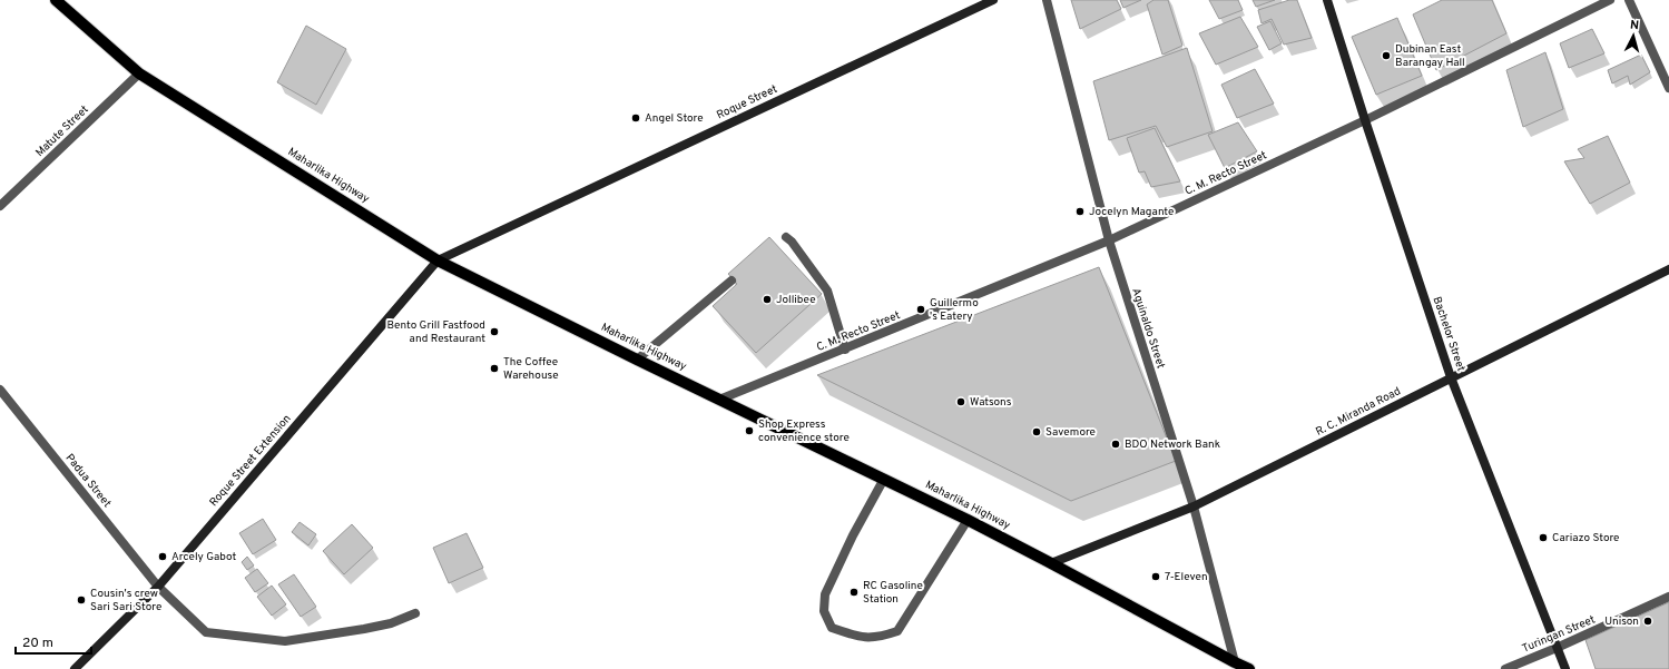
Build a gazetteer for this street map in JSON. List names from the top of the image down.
{
  "streets": {
    "main road": ["Maharlika Highway"],
    "street": [
      "Roque Street",
      "Matute Street",
      "C. M. Recto Street",
      "Aguinaldo Street",
      "Bachelor Street",
      "R. C. Miranda Road",
      "Roque Street Extension",
      "Padua Street",
      "Turingan Street"
    ]
  },
  "crossings": [
    ["Roque Street", "Maharlika Highway"],
    ["Roque Street", "Roque Street Extension"],
    ["Matute Street", "Maharlika Highway"],
    ["C. M. Recto Street", "Maharlika Highway"],
    ["C. M. Recto Street", "Aguinaldo Street"],
    ["C. M. Recto Street", "Bachelor Street"],
    ["Maharlika Highway", "Aguinaldo Street"],
    ["Maharlika Highway", "R. C. Miranda Road"],
    ["Maharlika Highway", "Roque Street Extension"],
    ["Aguinaldo Street", "R. C. Miranda Road"],
    ["Bachelor Street", "R. C. Miranda Road"],
    ["Bachelor Street", "Turingan Street"],
    ["Roque Street Extension", "Padua Street"]
  ],
  "places": [
    "Dubinan East Barangay Hall",
    "Angel Store",
    "Jocelyn Magante",
    "Jollibee",
    "Guillermo 's Eatery",
    "Bento Grill Fastfood and Restaurant",
    "The Coffee Warehouse",
    "Watsons",
    "Shop Express convenience store",
    "Savemore",
    "BDO Network Bank",
    "Cariazo Store",
    "Arcely Gabot",
    "7-Eleven",
    "RC Gasoline Station",
    "Cousin's crew Sari Sari Store",
    "Unison"
  ],
  "scale_bar": "20 m",
  "north": "top"
}
